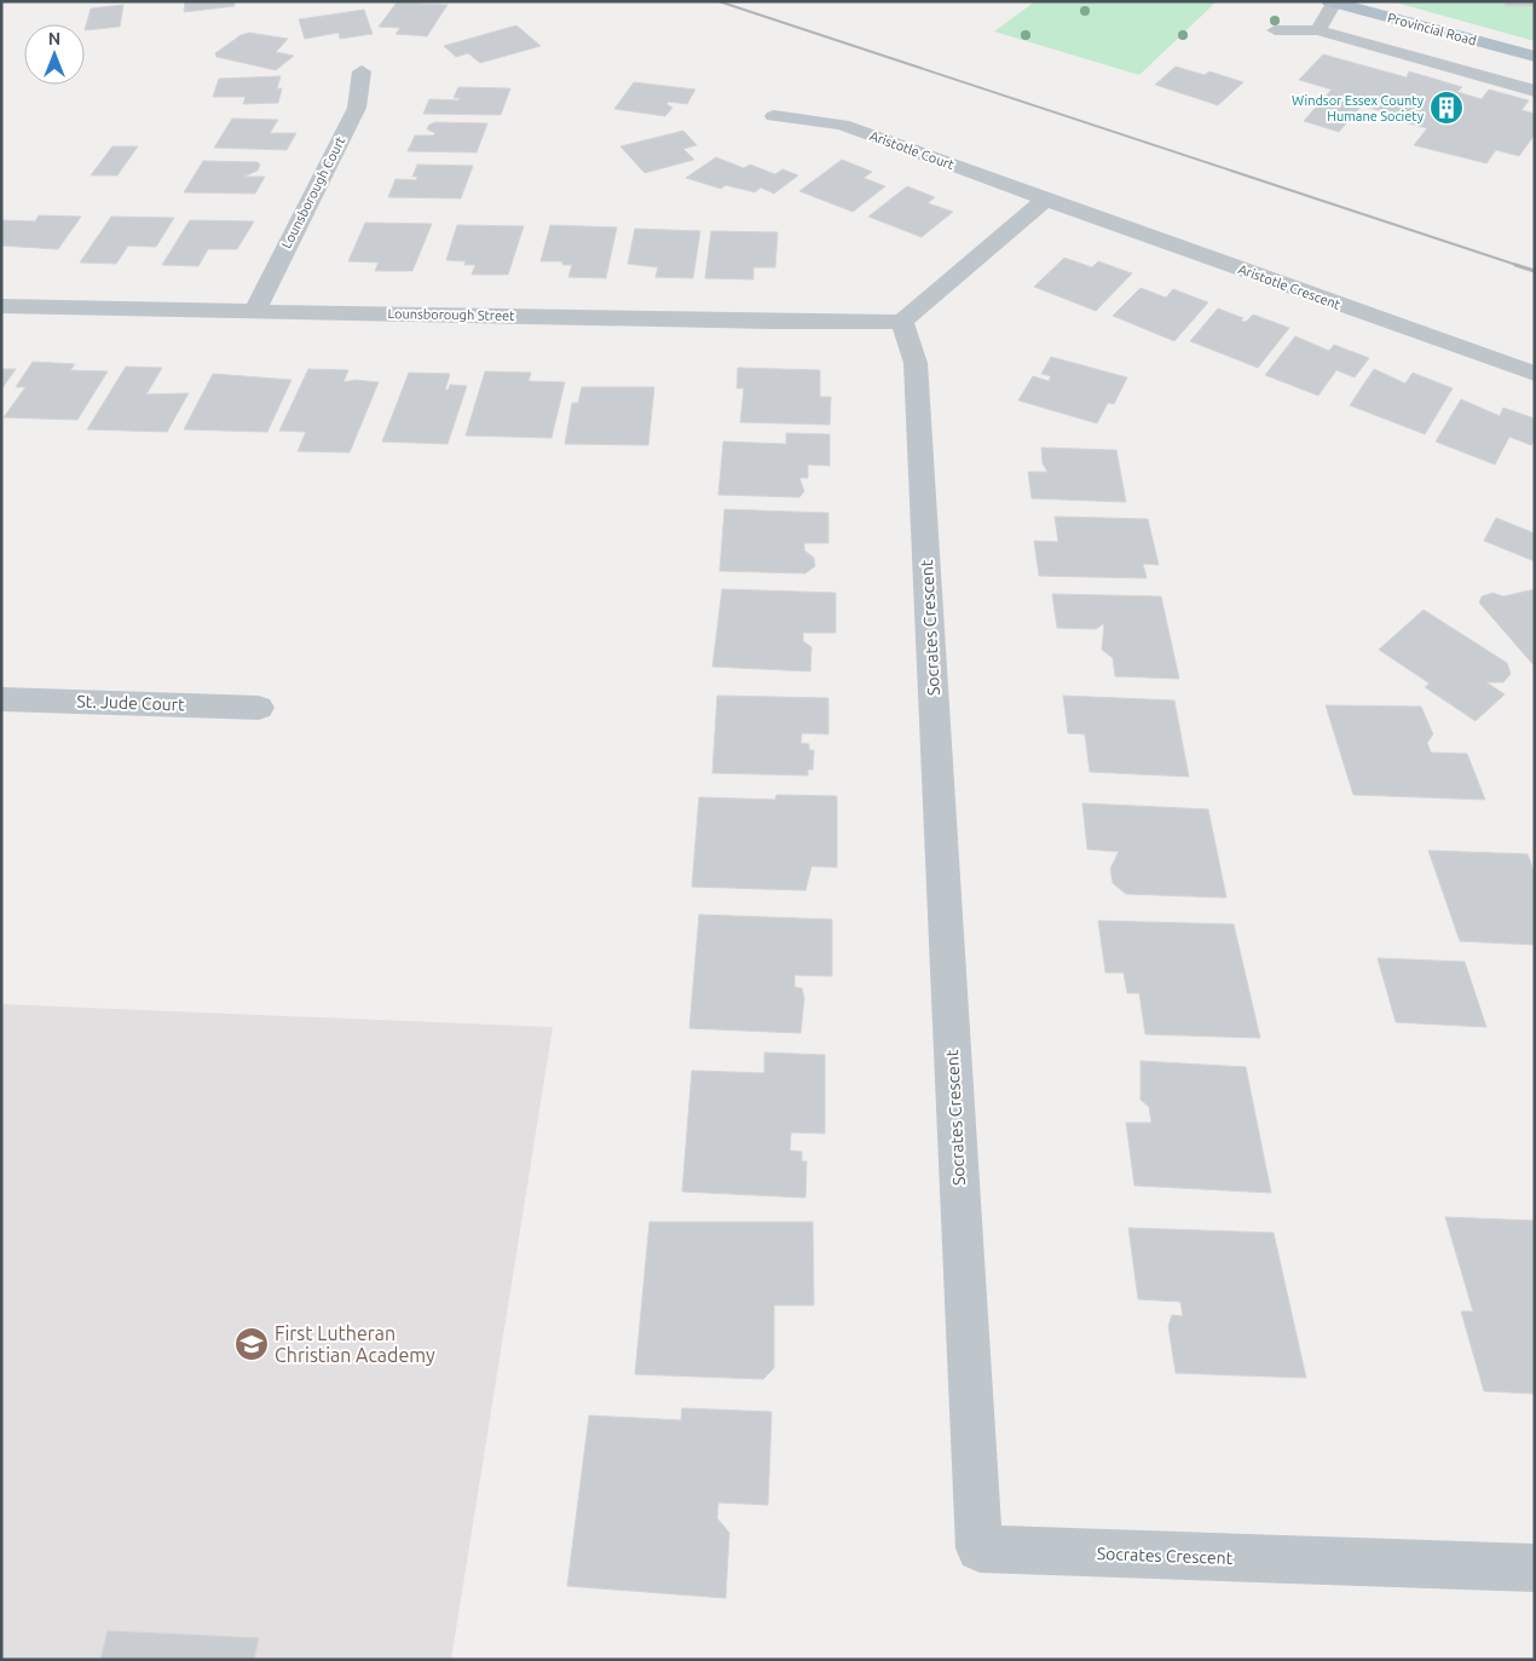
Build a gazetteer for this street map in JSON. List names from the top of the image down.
{
  "streets": {
    "main road": ["Provincial Road"],
    "street": [
      "Aristotle Court",
      "Lounsborough Court",
      "Aristotle Crescent",
      "Lounsborough Street",
      "Socrates Crescent",
      "St. Jude Court"
    ]
  },
  "crossings": [
    ["Aristotle Court", "Aristotle Crescent"],
    ["Lounsborough Court", "Lounsborough Street"],
    ["Lounsborough Street", "Socrates Crescent"]
  ],
  "places": {
    "building": ["Windsor Essex County Humane Society"],
    "school or university": ["First Lutheran Christian Academy"]
  },
  "north": "top"
}
